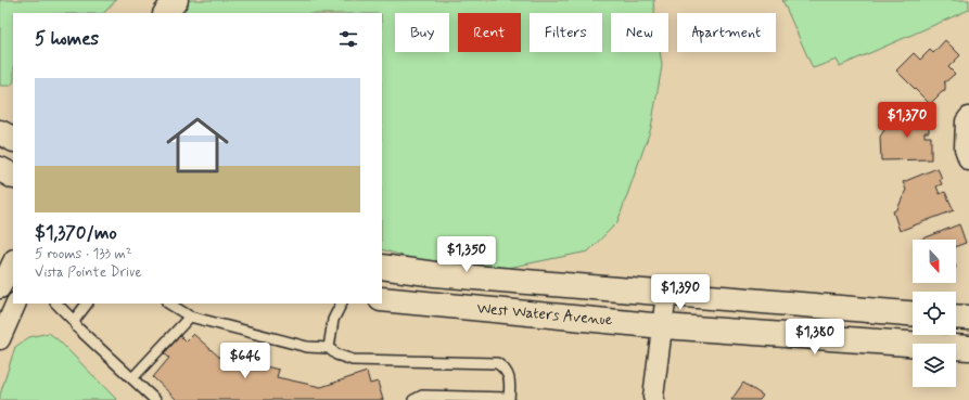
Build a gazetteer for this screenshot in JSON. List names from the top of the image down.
{
  "streets": {
    "street": ["West Waters Avenue"]
  },
  "north": "bottom",
  "page": {
    "chip": [
      "Buy",
      "Rent",
      "Filters",
      "New",
      "Apartment"
    ],
    "heading": "5 homes",
    "list": [
      {
        "name": "$1,370/mo",
        "note": "5 rooms · 133 m² · Vista Pointe Drive"
      }
    ],
    "price": [
      "$1,370",
      "$1,350",
      "$1,390",
      "$1,380",
      "$646"
    ]
  }
}
